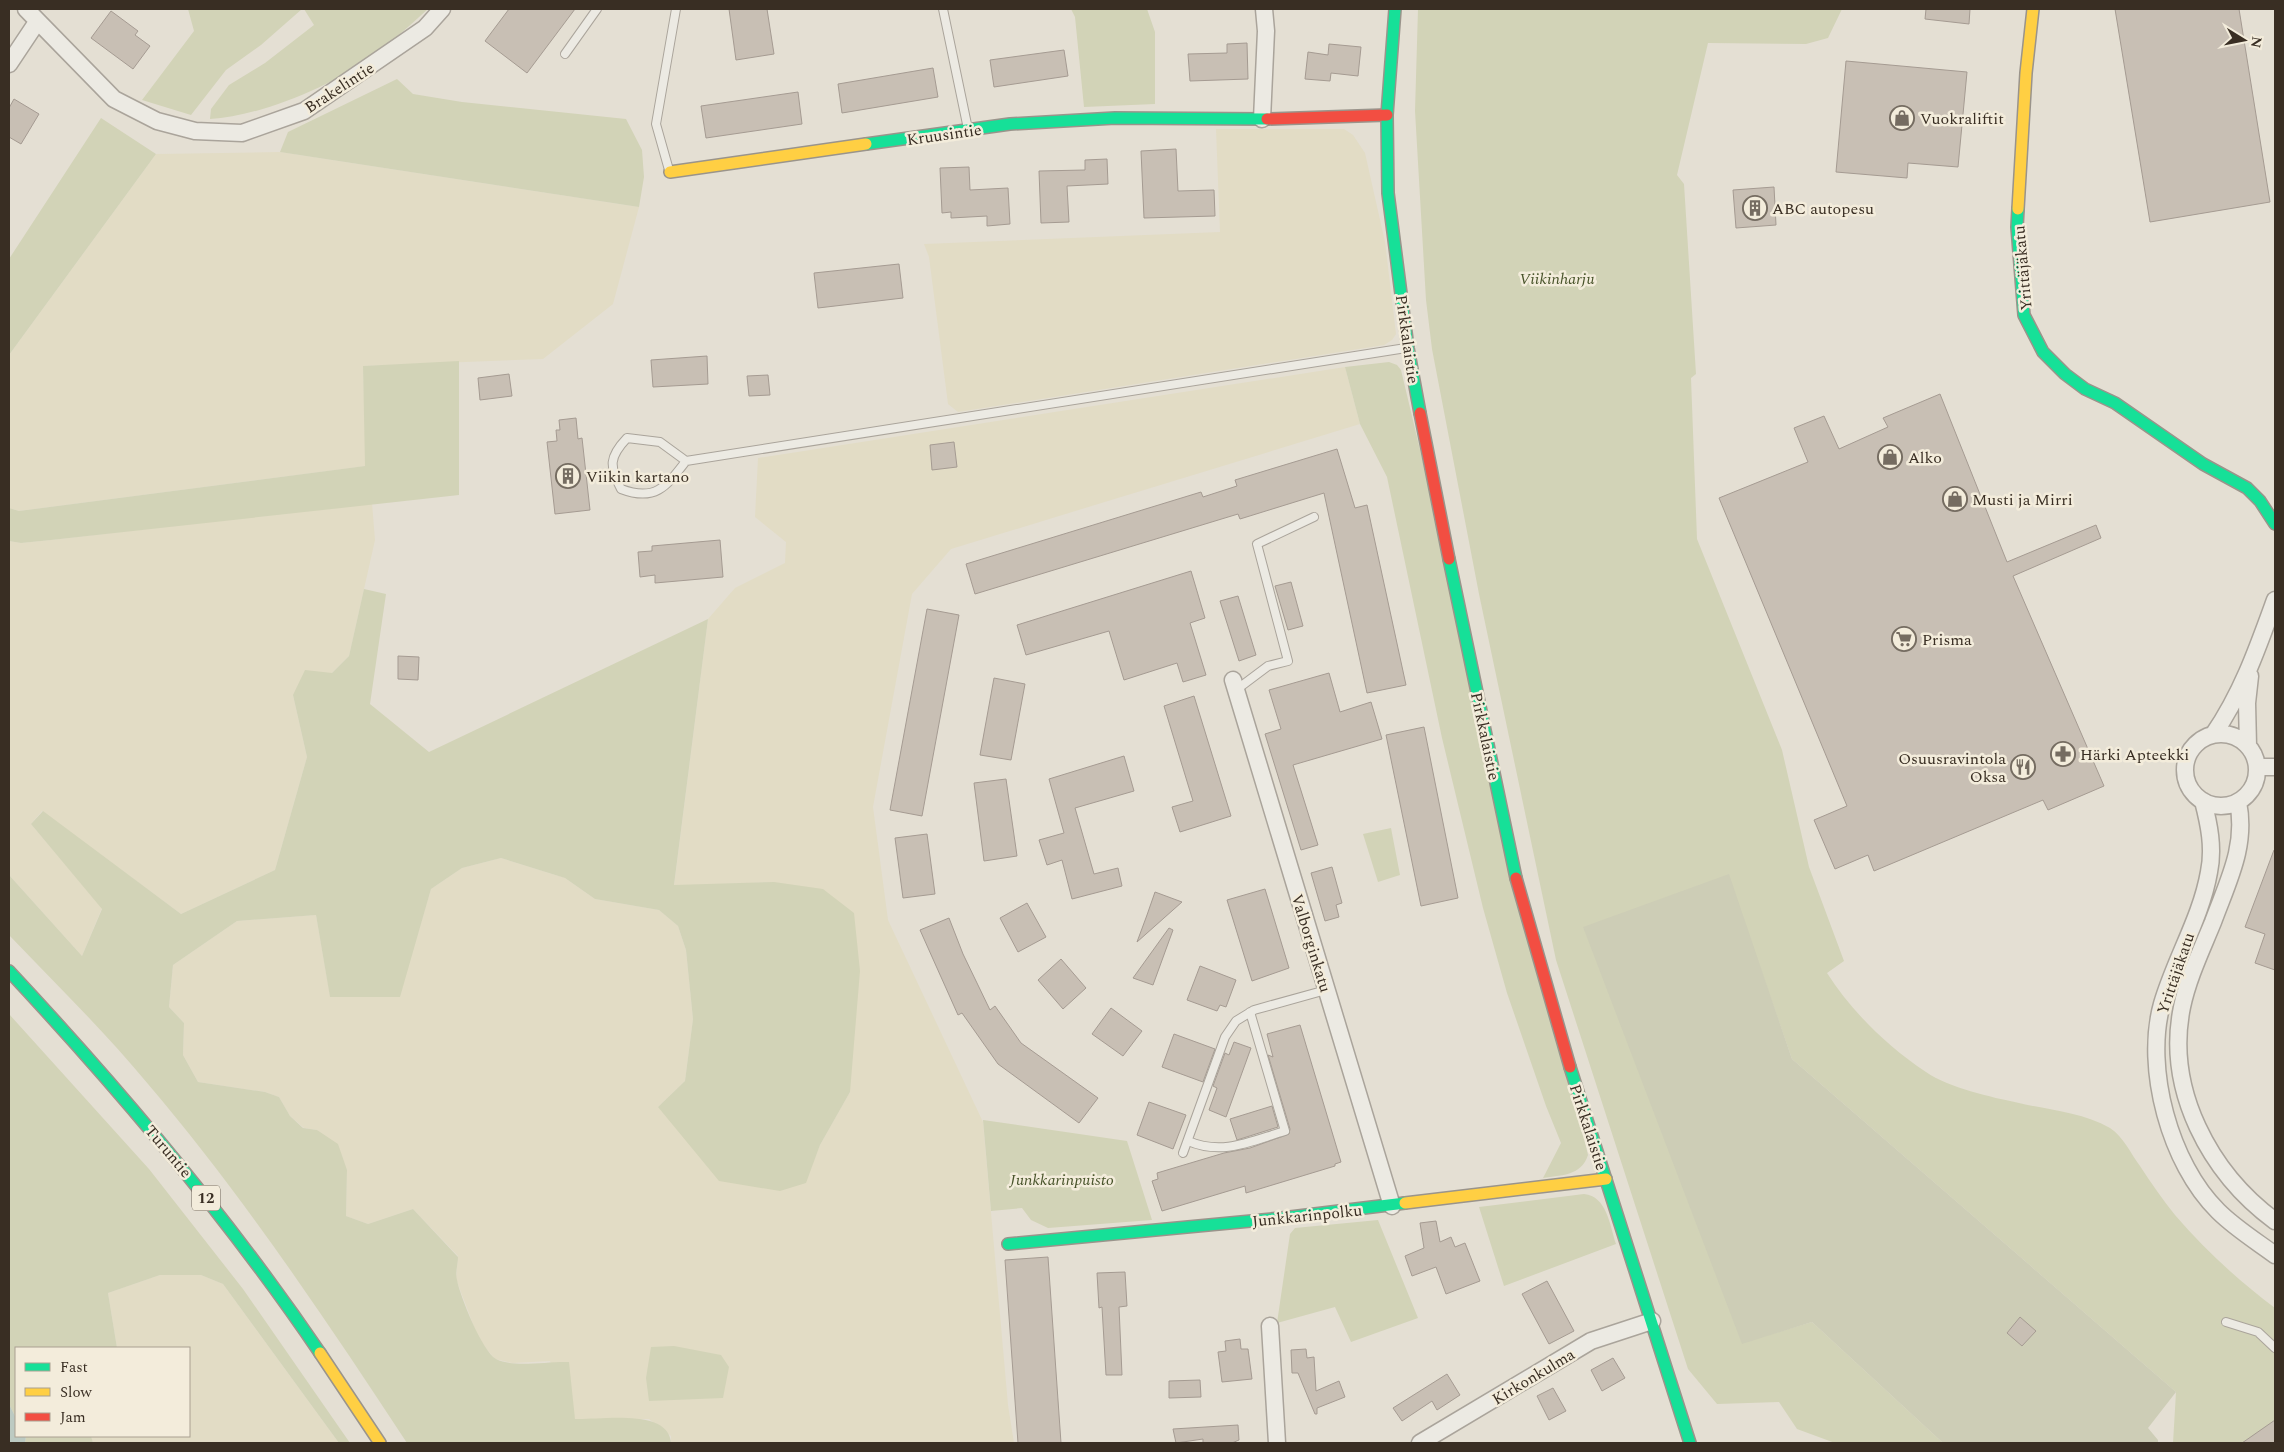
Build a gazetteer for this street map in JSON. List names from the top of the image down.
{
  "streets": {
    "main road": [
      "Kruusintie",
      "Yrittäjäkatu",
      "Pirkkalaistie",
      "Turuntie",
      "12",
      "Junkkarinpolku"
    ],
    "street": ["Brakelintie", "Valborginkatu", "Kirkonkulma"]
  },
  "crossings": [
    ["Kruusintie", "Pirkkalaistie"],
    ["Pirkkalaistie", "Junkkarinpolku"],
    ["Pirkkalaistie", "Kirkonkulma"],
    ["Valborginkatu", "Junkkarinpolku"]
  ],
  "parks": ["Viikinharju", "Junkkarinpuisto"],
  "places": {
    "shop": ["Vuokraliftit", "Alko", "Musti ja Mirri"],
    "building": ["ABC autopesu", "Viikin kartano"],
    "supermarket": ["Prisma"],
    "pharmacy": ["Härki Apteekki"],
    "restaurant": ["Osuusravintola Oksa"]
  },
  "legend": ["Fast", "Slow", "Jam"],
  "north": "right"
}
